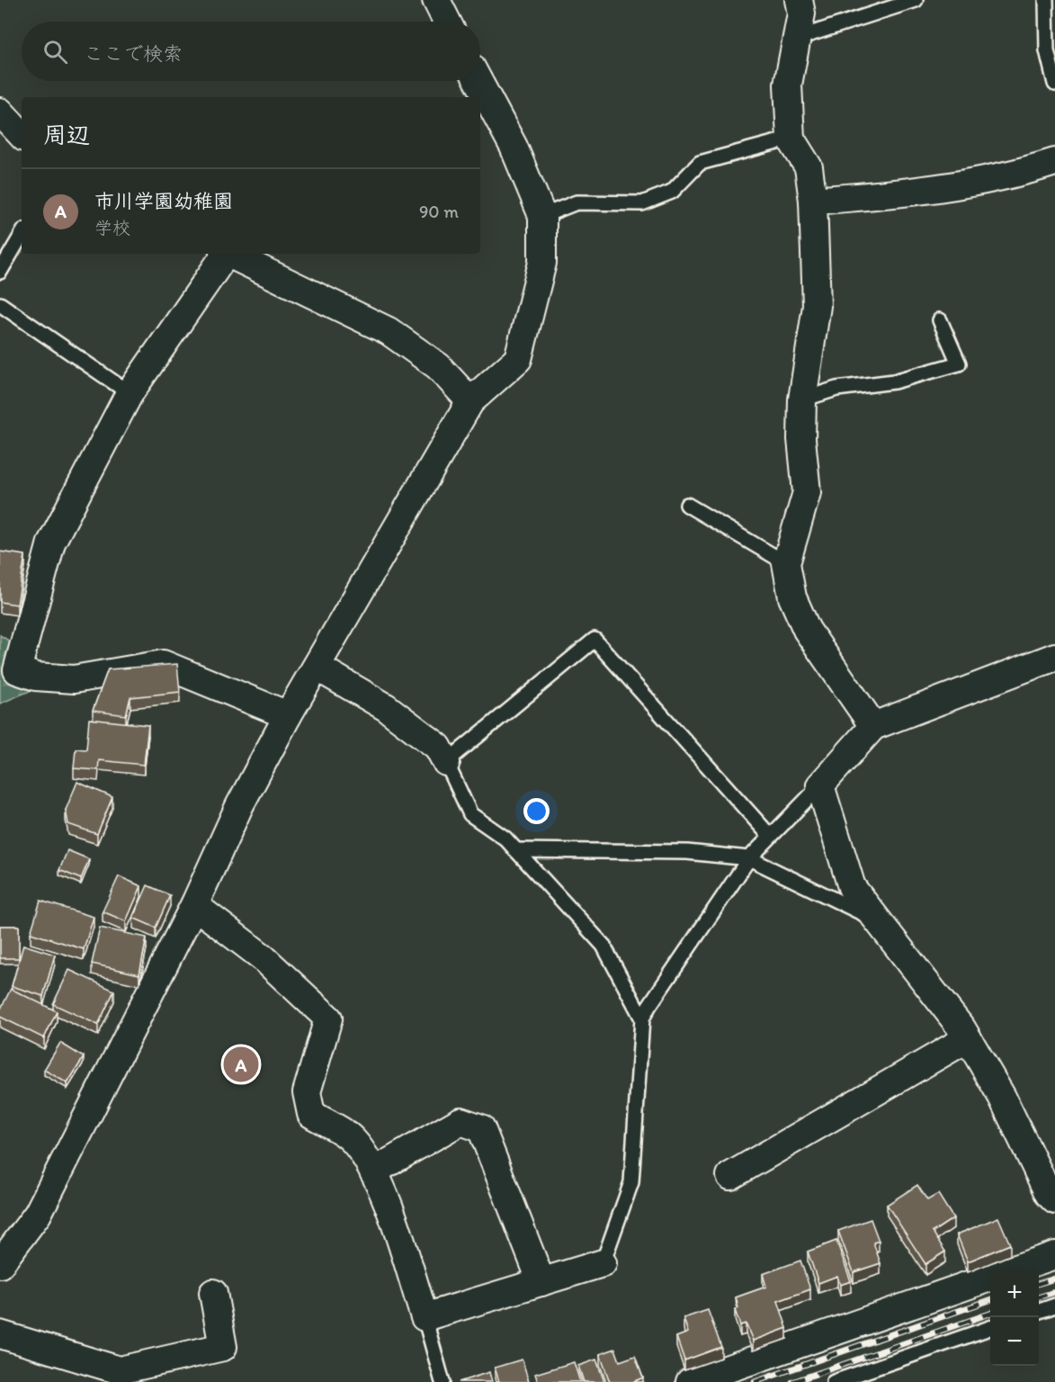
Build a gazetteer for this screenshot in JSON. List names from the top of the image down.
{
  "page": {
    "search": "ここで検索",
    "heading": "周辺",
    "list": [
      {
        "mark": "A",
        "name": "市川学園幼稚園",
        "note": "学校",
        "value": "90 m"
      }
    ],
    "pins": "A",
    "map_buttons": ["+", "−"]
  }
}
